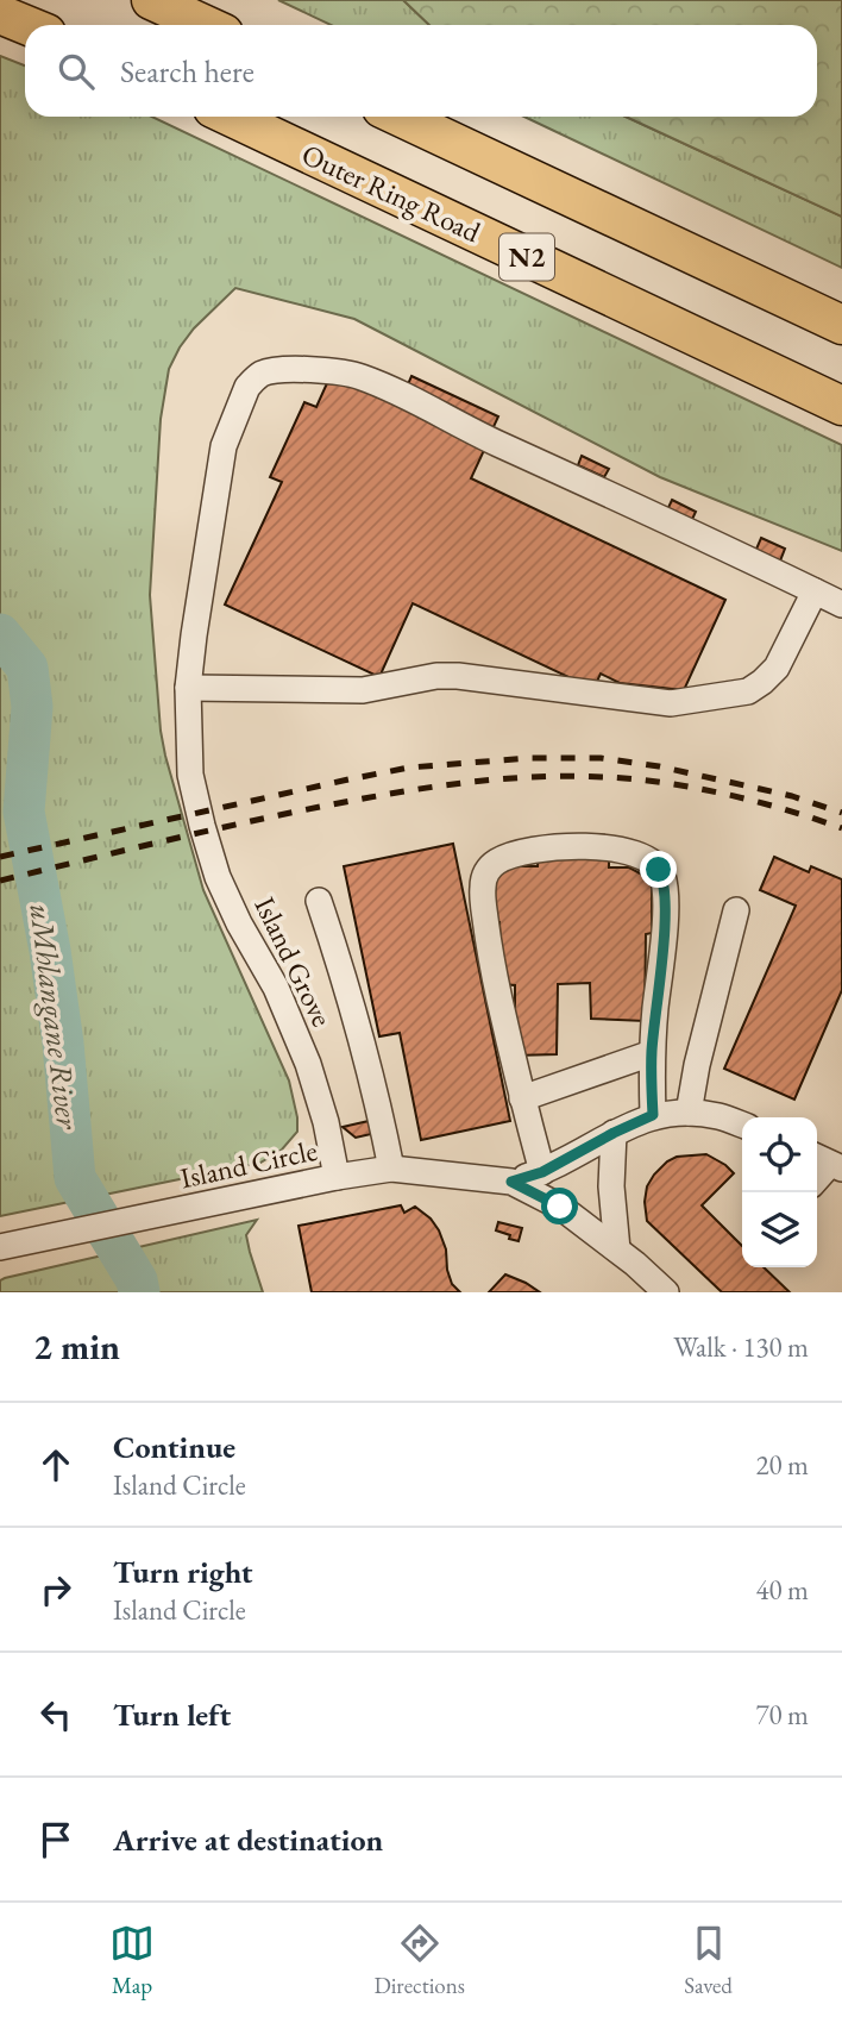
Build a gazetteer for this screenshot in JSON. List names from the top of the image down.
{
  "streets": {
    "highway": ["Outer Ring Road", "N2"],
    "street": ["Island Grove", "Island Circle"]
  },
  "crossings": [
    ["Island Grove", "Island Circle"]
  ],
  "water": ["uMhlangane River"],
  "page": {
    "search": "Search here",
    "heading": ["2 min", "Walk · 130 m"],
    "list": [
      ["Continue", "Island Circle", "20 m"],
      ["Turn right", "Island Circle", "40 m"],
      ["Turn left", "70 m"],
      "Arrive at destination"
    ],
    "nav": ["Map", "Directions", "Saved"]
  }
}
